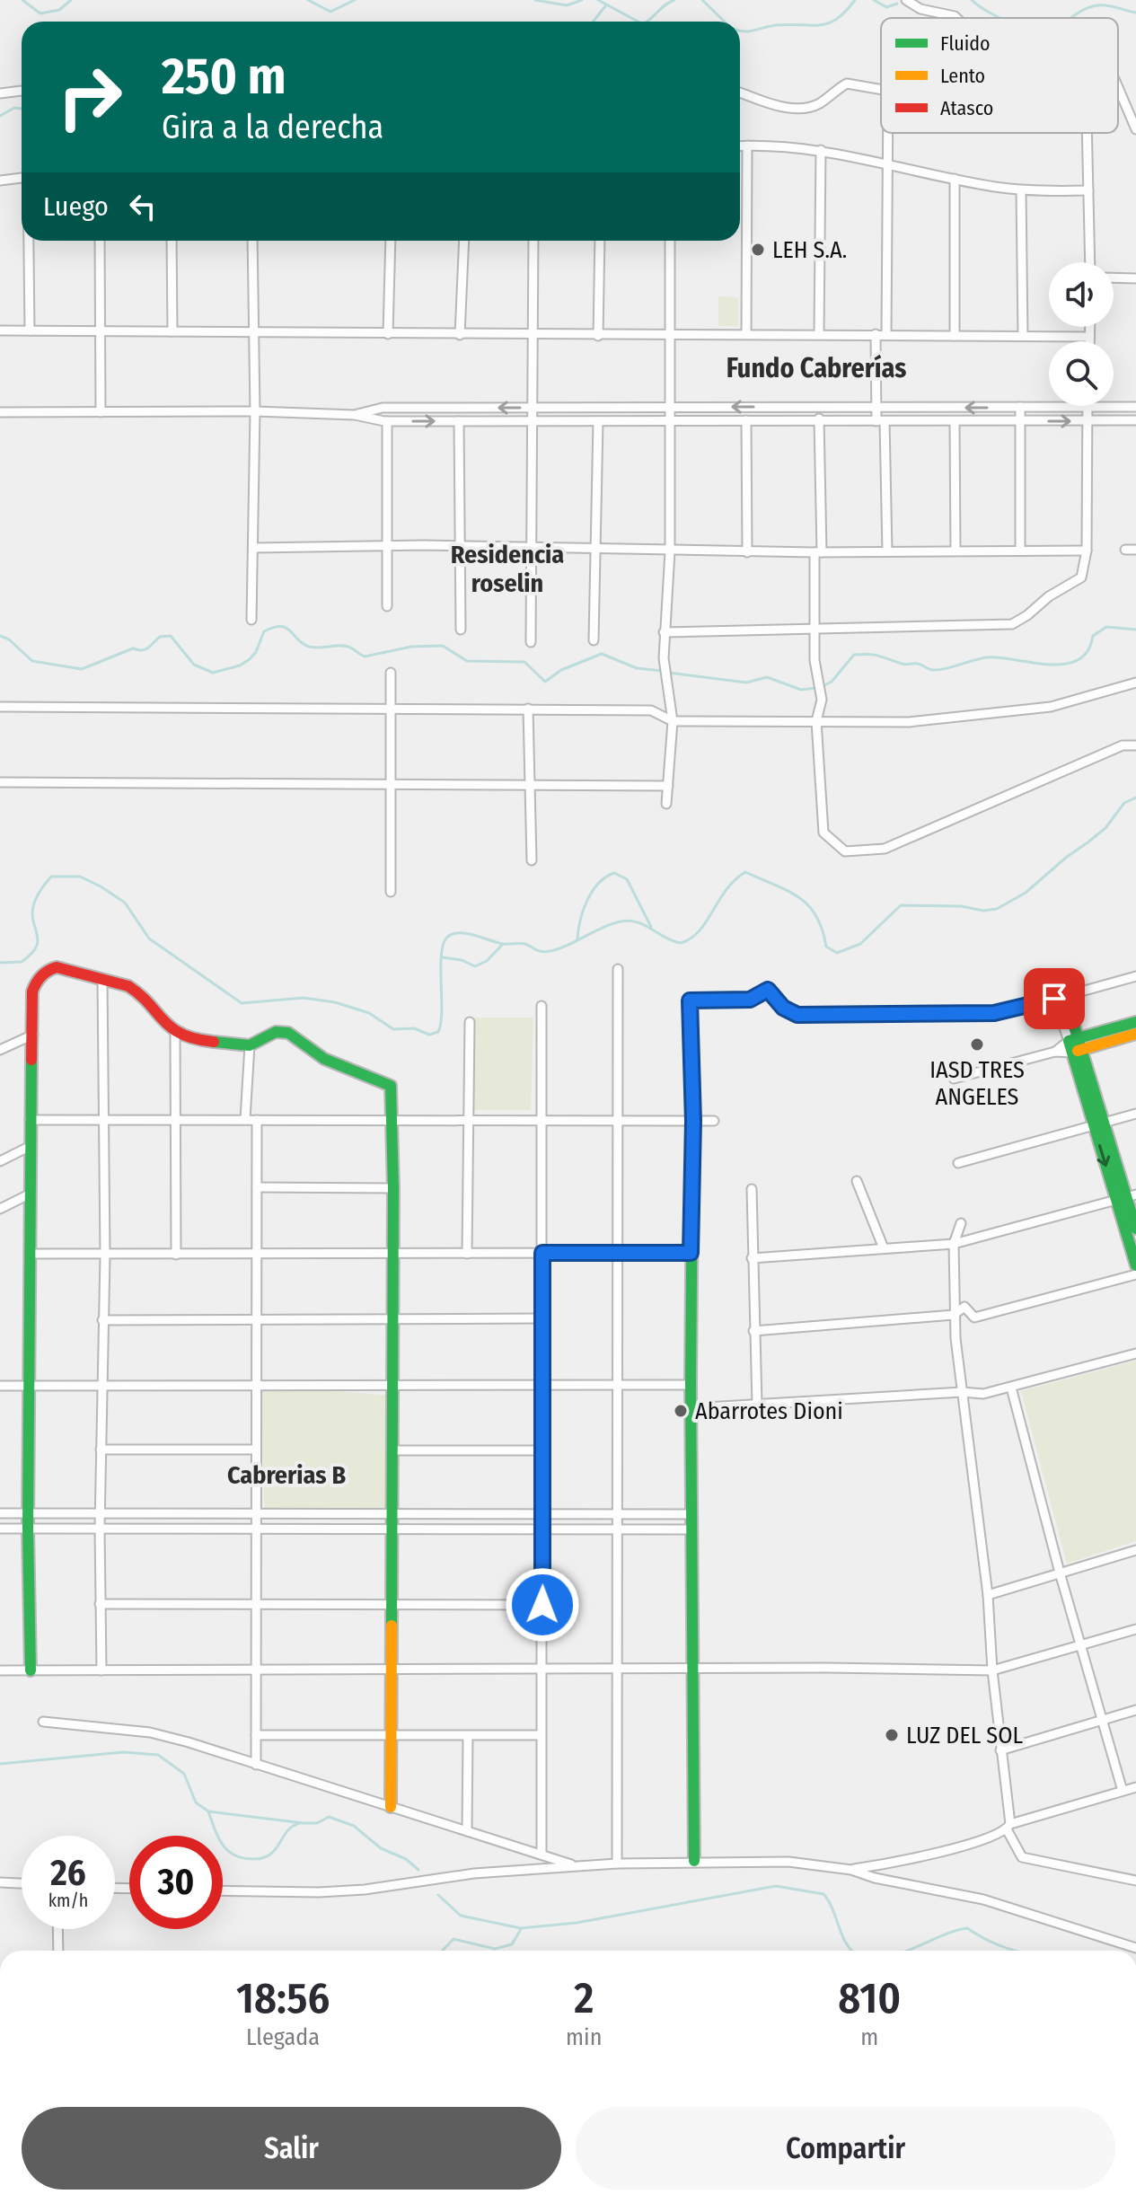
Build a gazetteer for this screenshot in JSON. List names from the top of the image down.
{
  "districts": ["Fundo Cabrerías", "Residencia roselin", "Cabrerias B"],
  "places": [
    "LEH S.A.",
    "IASD TRES ANGELES",
    "Abarrotes Dioni",
    "LUZ DEL SOL"
  ],
  "legend": ["Fluido", "Lento", "Atasco"],
  "page": {
    "turn": ["250 m", "Gira a la derecha"],
    "then": "Luego",
    "speed": "26 km/h",
    "limit": "30",
    "eta": [
      "18:56",
      "Llegada",
      "2",
      "min",
      "810",
      "m"
    ],
    "buttons": ["Salir", "Compartir"]
  }
}
